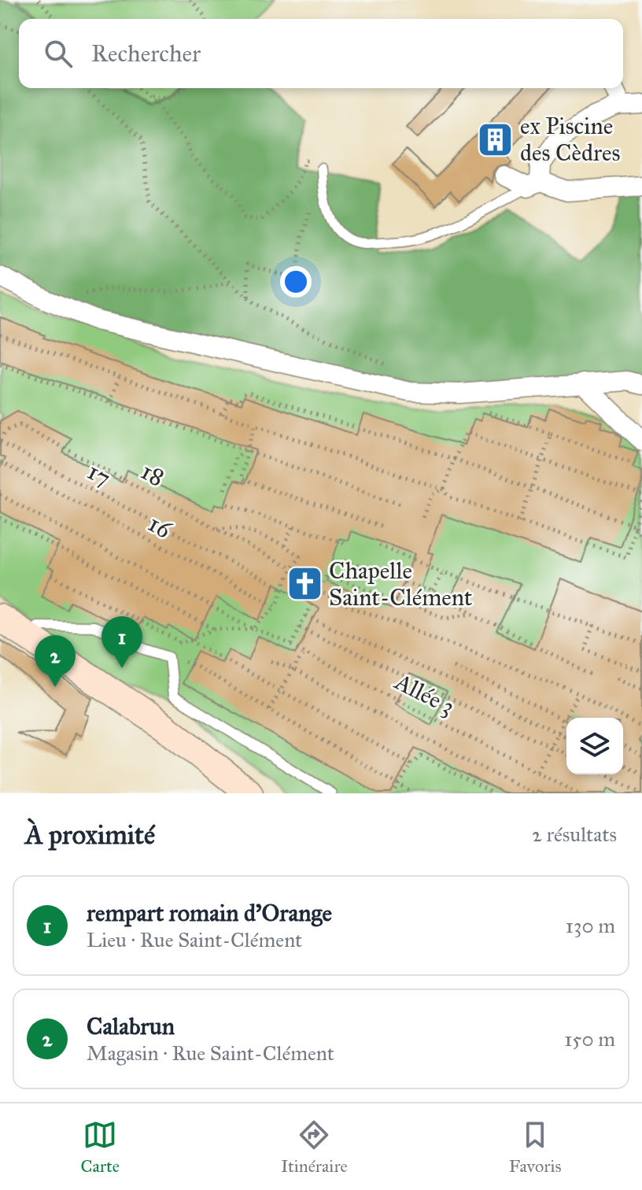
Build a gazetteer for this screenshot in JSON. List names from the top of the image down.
{
  "streets": {
    "path": [
      "17",
      "18",
      "16",
      "Allée 3"
    ]
  },
  "crossings": [
    ["17", "18"]
  ],
  "places": {
    "building": ["ex Piscine des Cèdres"],
    "church": ["Chapelle Saint-Clément"]
  },
  "page": {
    "search": "Rechercher",
    "pins": ["1", "2"],
    "heading": ["À proximité", "2 résultats"],
    "list": [
      {
        "mark": "1",
        "name": "rempart romain d'Orange",
        "note": "Lieu · Rue Saint-Clément",
        "value": "130 m"
      },
      {
        "mark": "2",
        "name": "Calabrun",
        "note": "Magasin · Rue Saint-Clément",
        "value": "150 m"
      }
    ],
    "nav": ["Carte", "Itinéraire", "Favoris"]
  }
}
